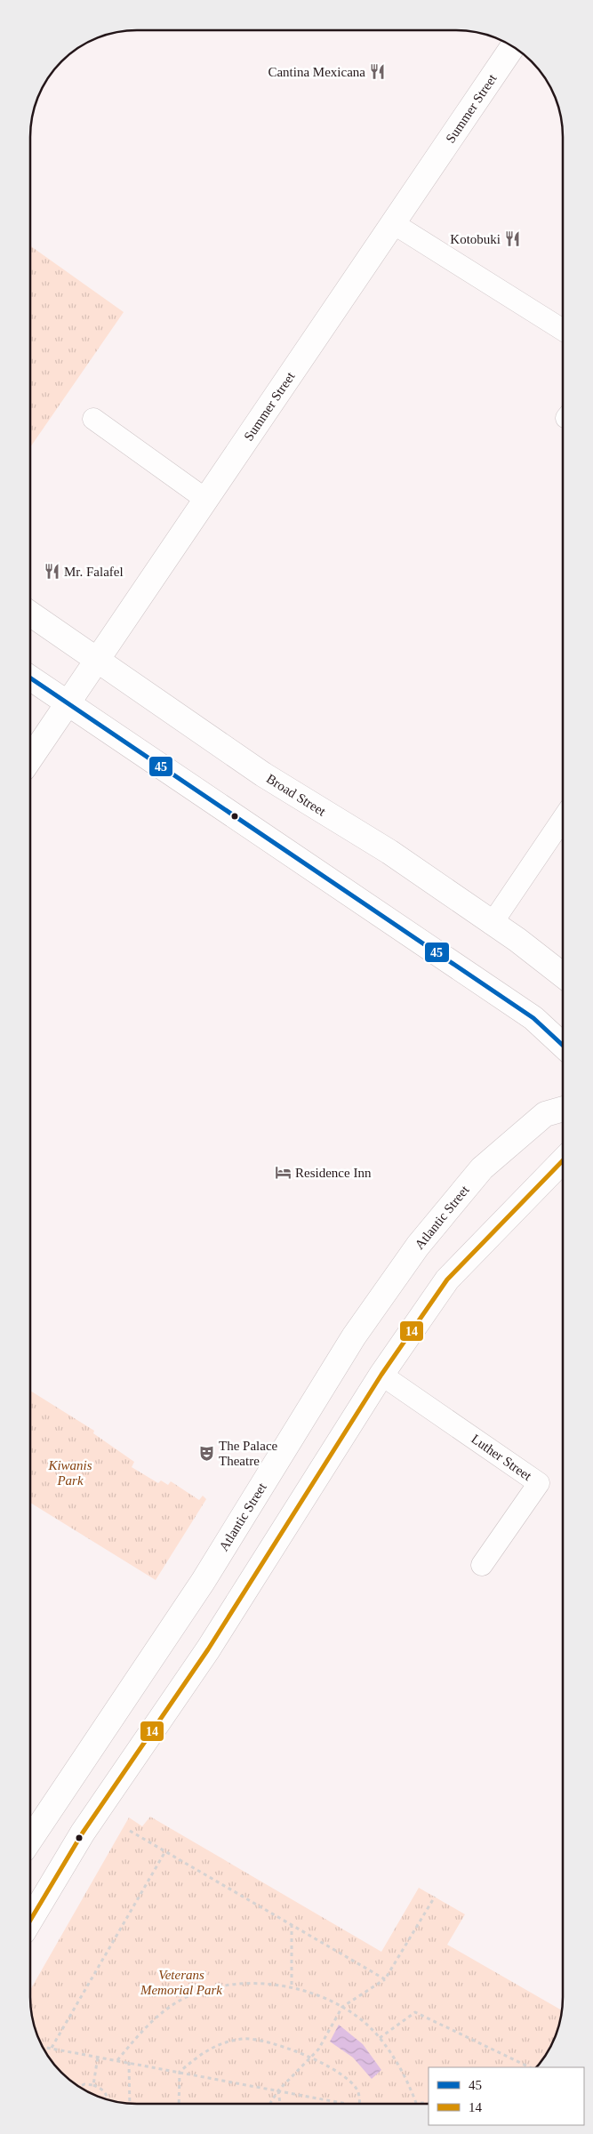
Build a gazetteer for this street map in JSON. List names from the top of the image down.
{
  "streets": {
    "main road": ["Summer Street", "Broad Street", "Atlantic Street"],
    "lane": ["Luther Street"]
  },
  "crossings": [
    ["Summer Street", "Broad Street"]
  ],
  "parks": ["Kiwanis Park", "Veterans Memorial Park"],
  "places": {
    "restaurant": ["Cantina Mexicana", "Kotobuki", "Mr. Falafel"],
    "hotel": ["Residence Inn"],
    "theatre": ["The Palace Theatre"]
  },
  "lines": ["transit line 45", "transit line 14"],
  "legend": ["45", "14"]
}
